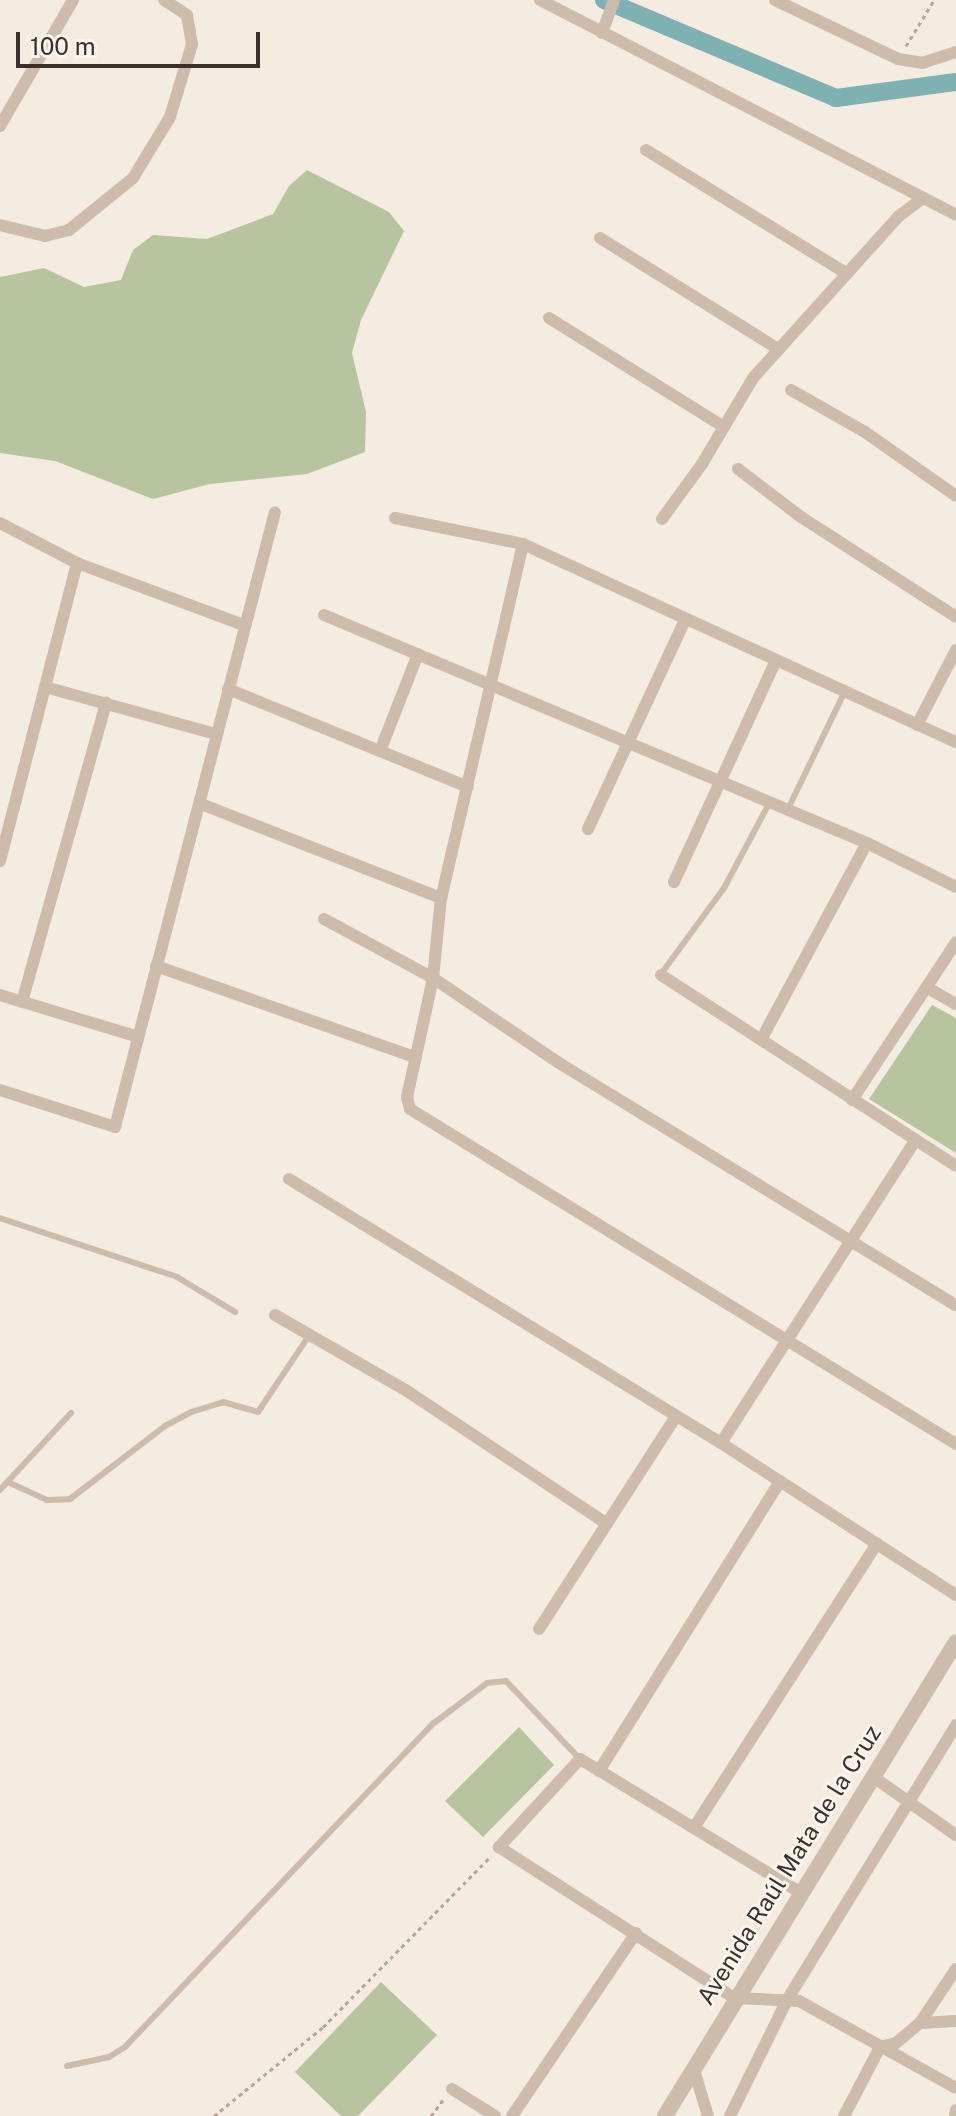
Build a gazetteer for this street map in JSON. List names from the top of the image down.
{
  "streets": {
    "street": ["Avenida Raúl Mata de la Cruz"]
  },
  "scale_bar": "100 m"
}
